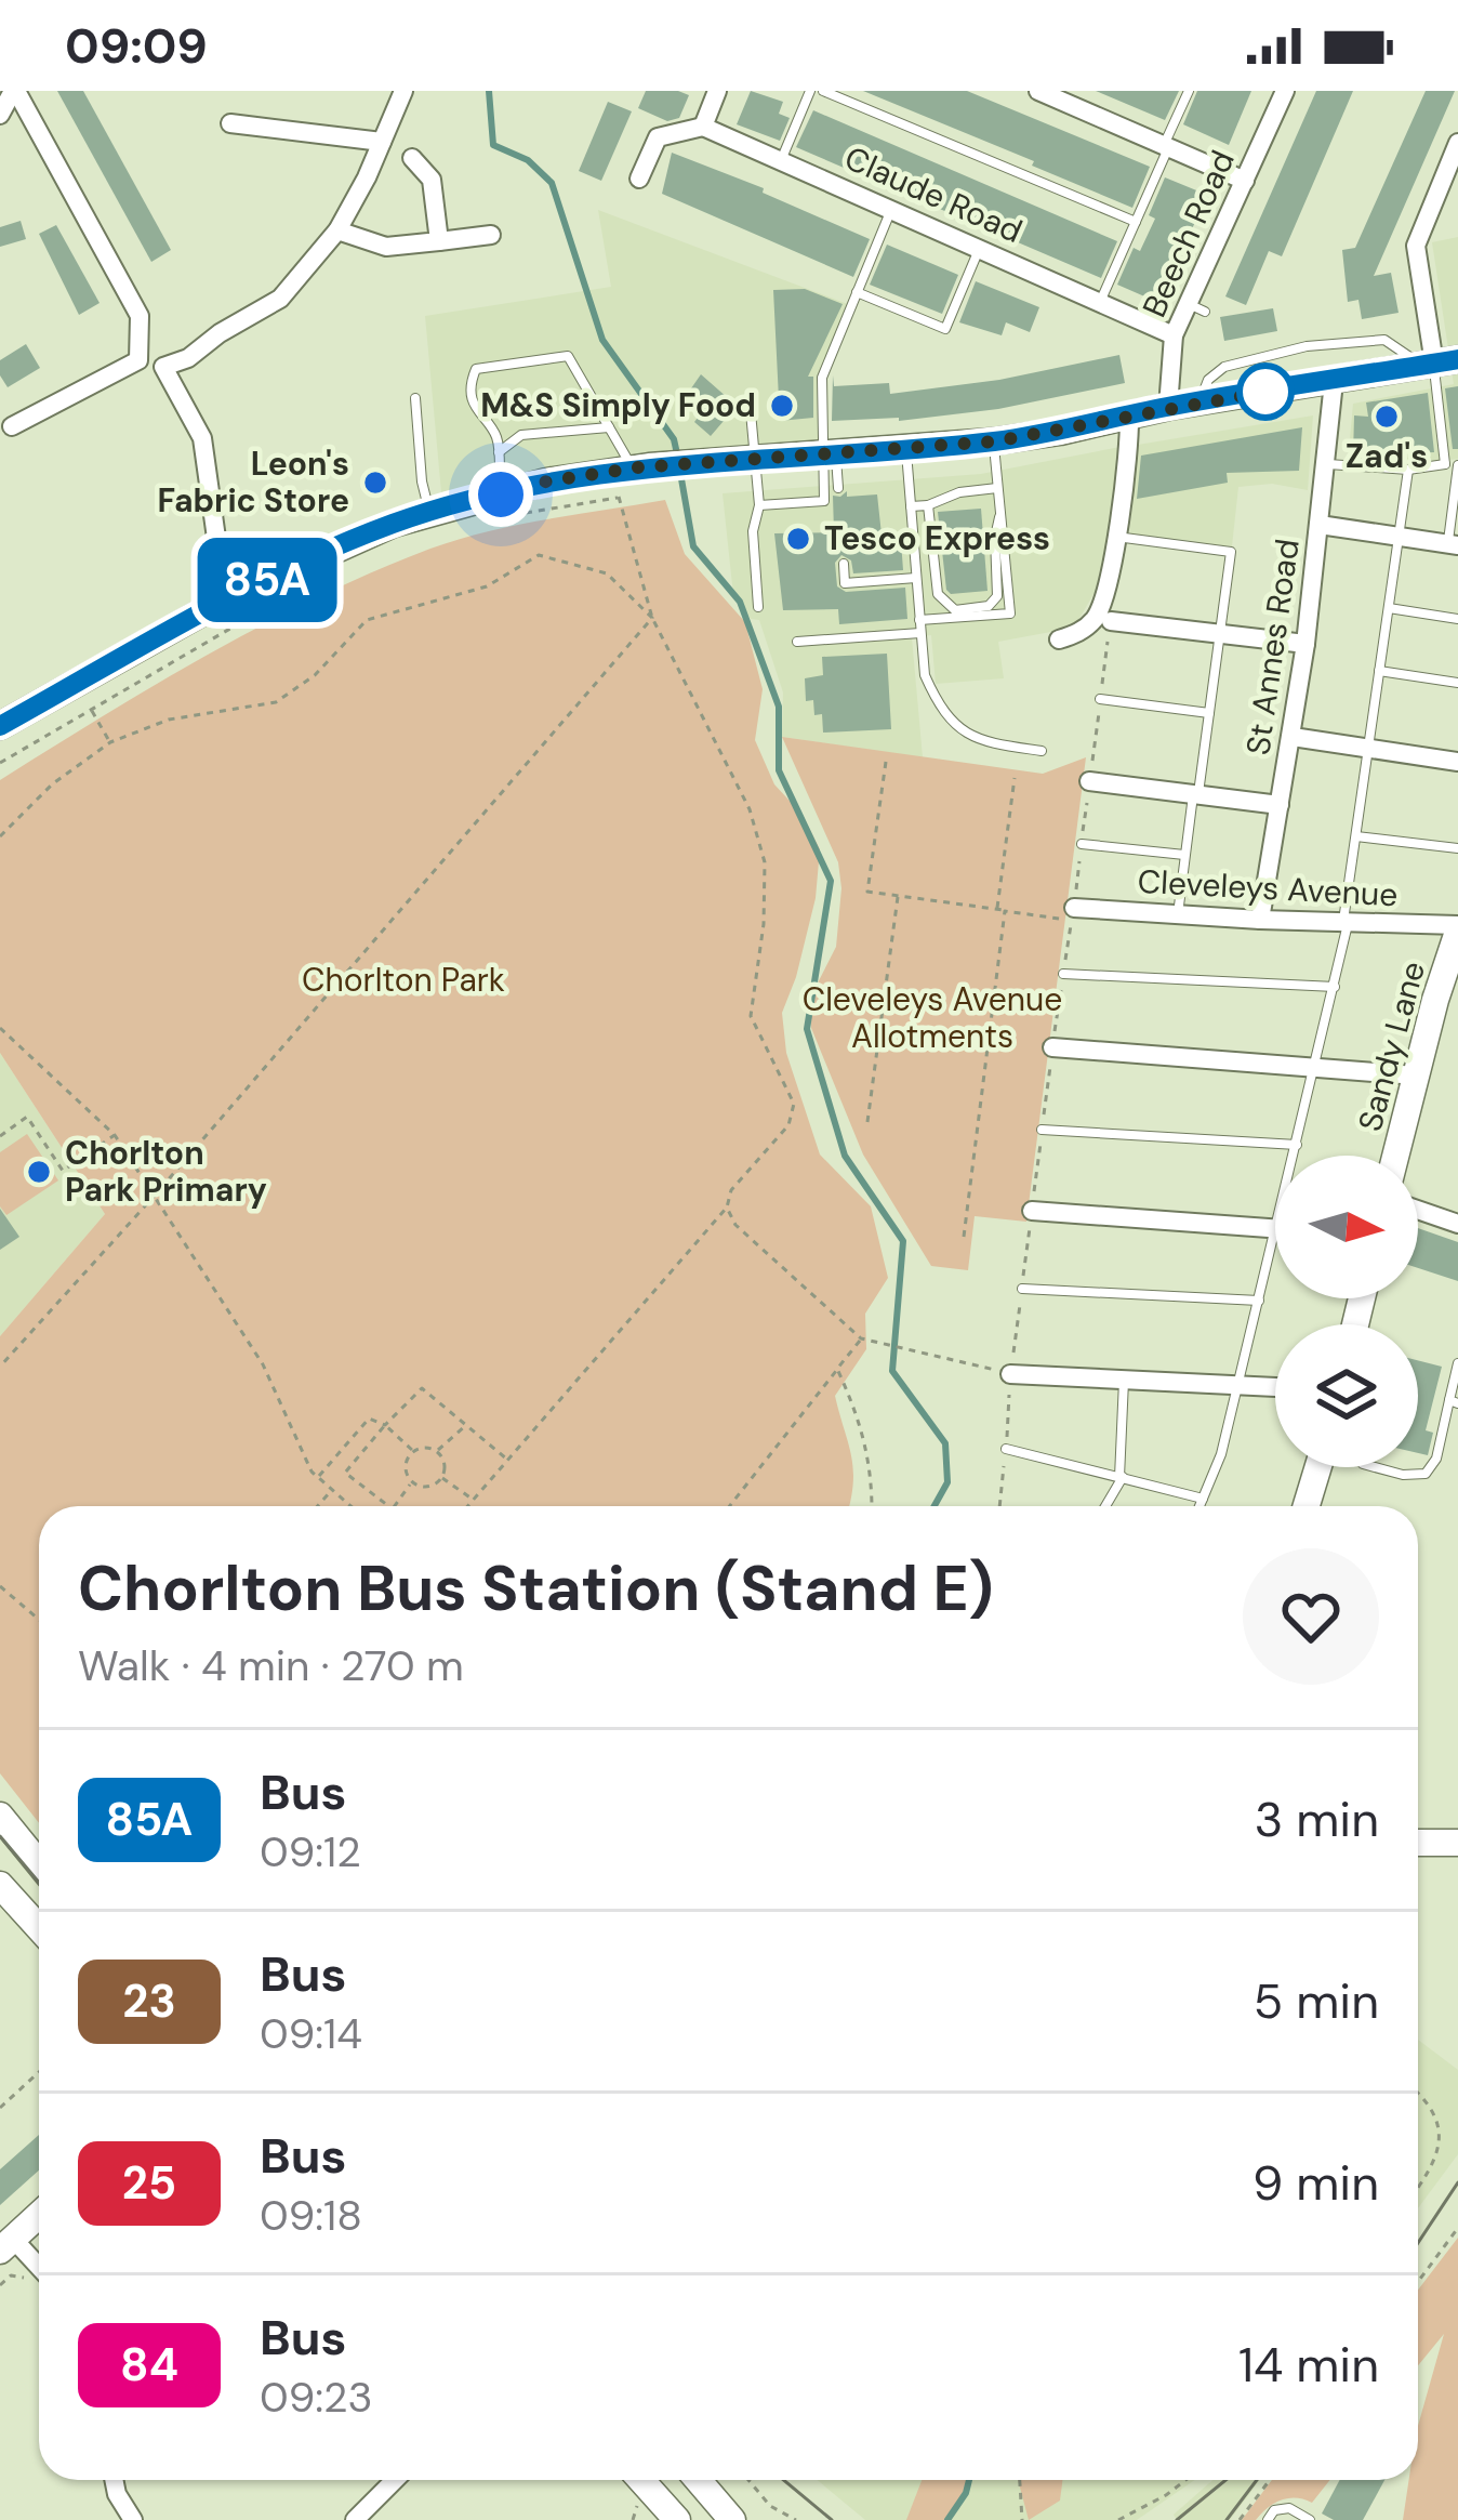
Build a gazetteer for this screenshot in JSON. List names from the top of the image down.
{
  "streets": {
    "main road": ["Sandy Lane"],
    "street": [
      "Claude Road",
      "Beech Road",
      "St Annes Road",
      "Cleveleys Avenue"
    ]
  },
  "crossings": [
    ["Claude Road", "Beech Road"],
    ["St Annes Road", "Cleveleys Avenue"],
    ["Cleveleys Avenue", "Sandy Lane"]
  ],
  "parks": ["Chorlton Park", "Cleveleys Avenue Allotments"],
  "places": [
    "M&S Simply Food",
    "Zad's",
    "Leon's Fabric Store",
    "Tesco Express",
    "Chorlton Park Primary"
  ],
  "lines": ["bus line 85A"],
  "north": "right",
  "page": {
    "status": "09:09",
    "on_map": "85A",
    "heading": ["Chorlton Bus Station (Stand E)", "Walk · 4 min · 270 m"],
    "list": [
      {
        "mark": "85A",
        "name": "Bus",
        "note": "09:12",
        "value": "3 min"
      },
      {
        "mark": "23",
        "name": "Bus",
        "note": "09:14",
        "value": "5 min"
      },
      {
        "mark": "25",
        "name": "Bus",
        "note": "09:18",
        "value": "9 min"
      },
      {
        "mark": "84",
        "name": "Bus",
        "note": "09:23",
        "value": "14 min"
      }
    ]
  }
}
